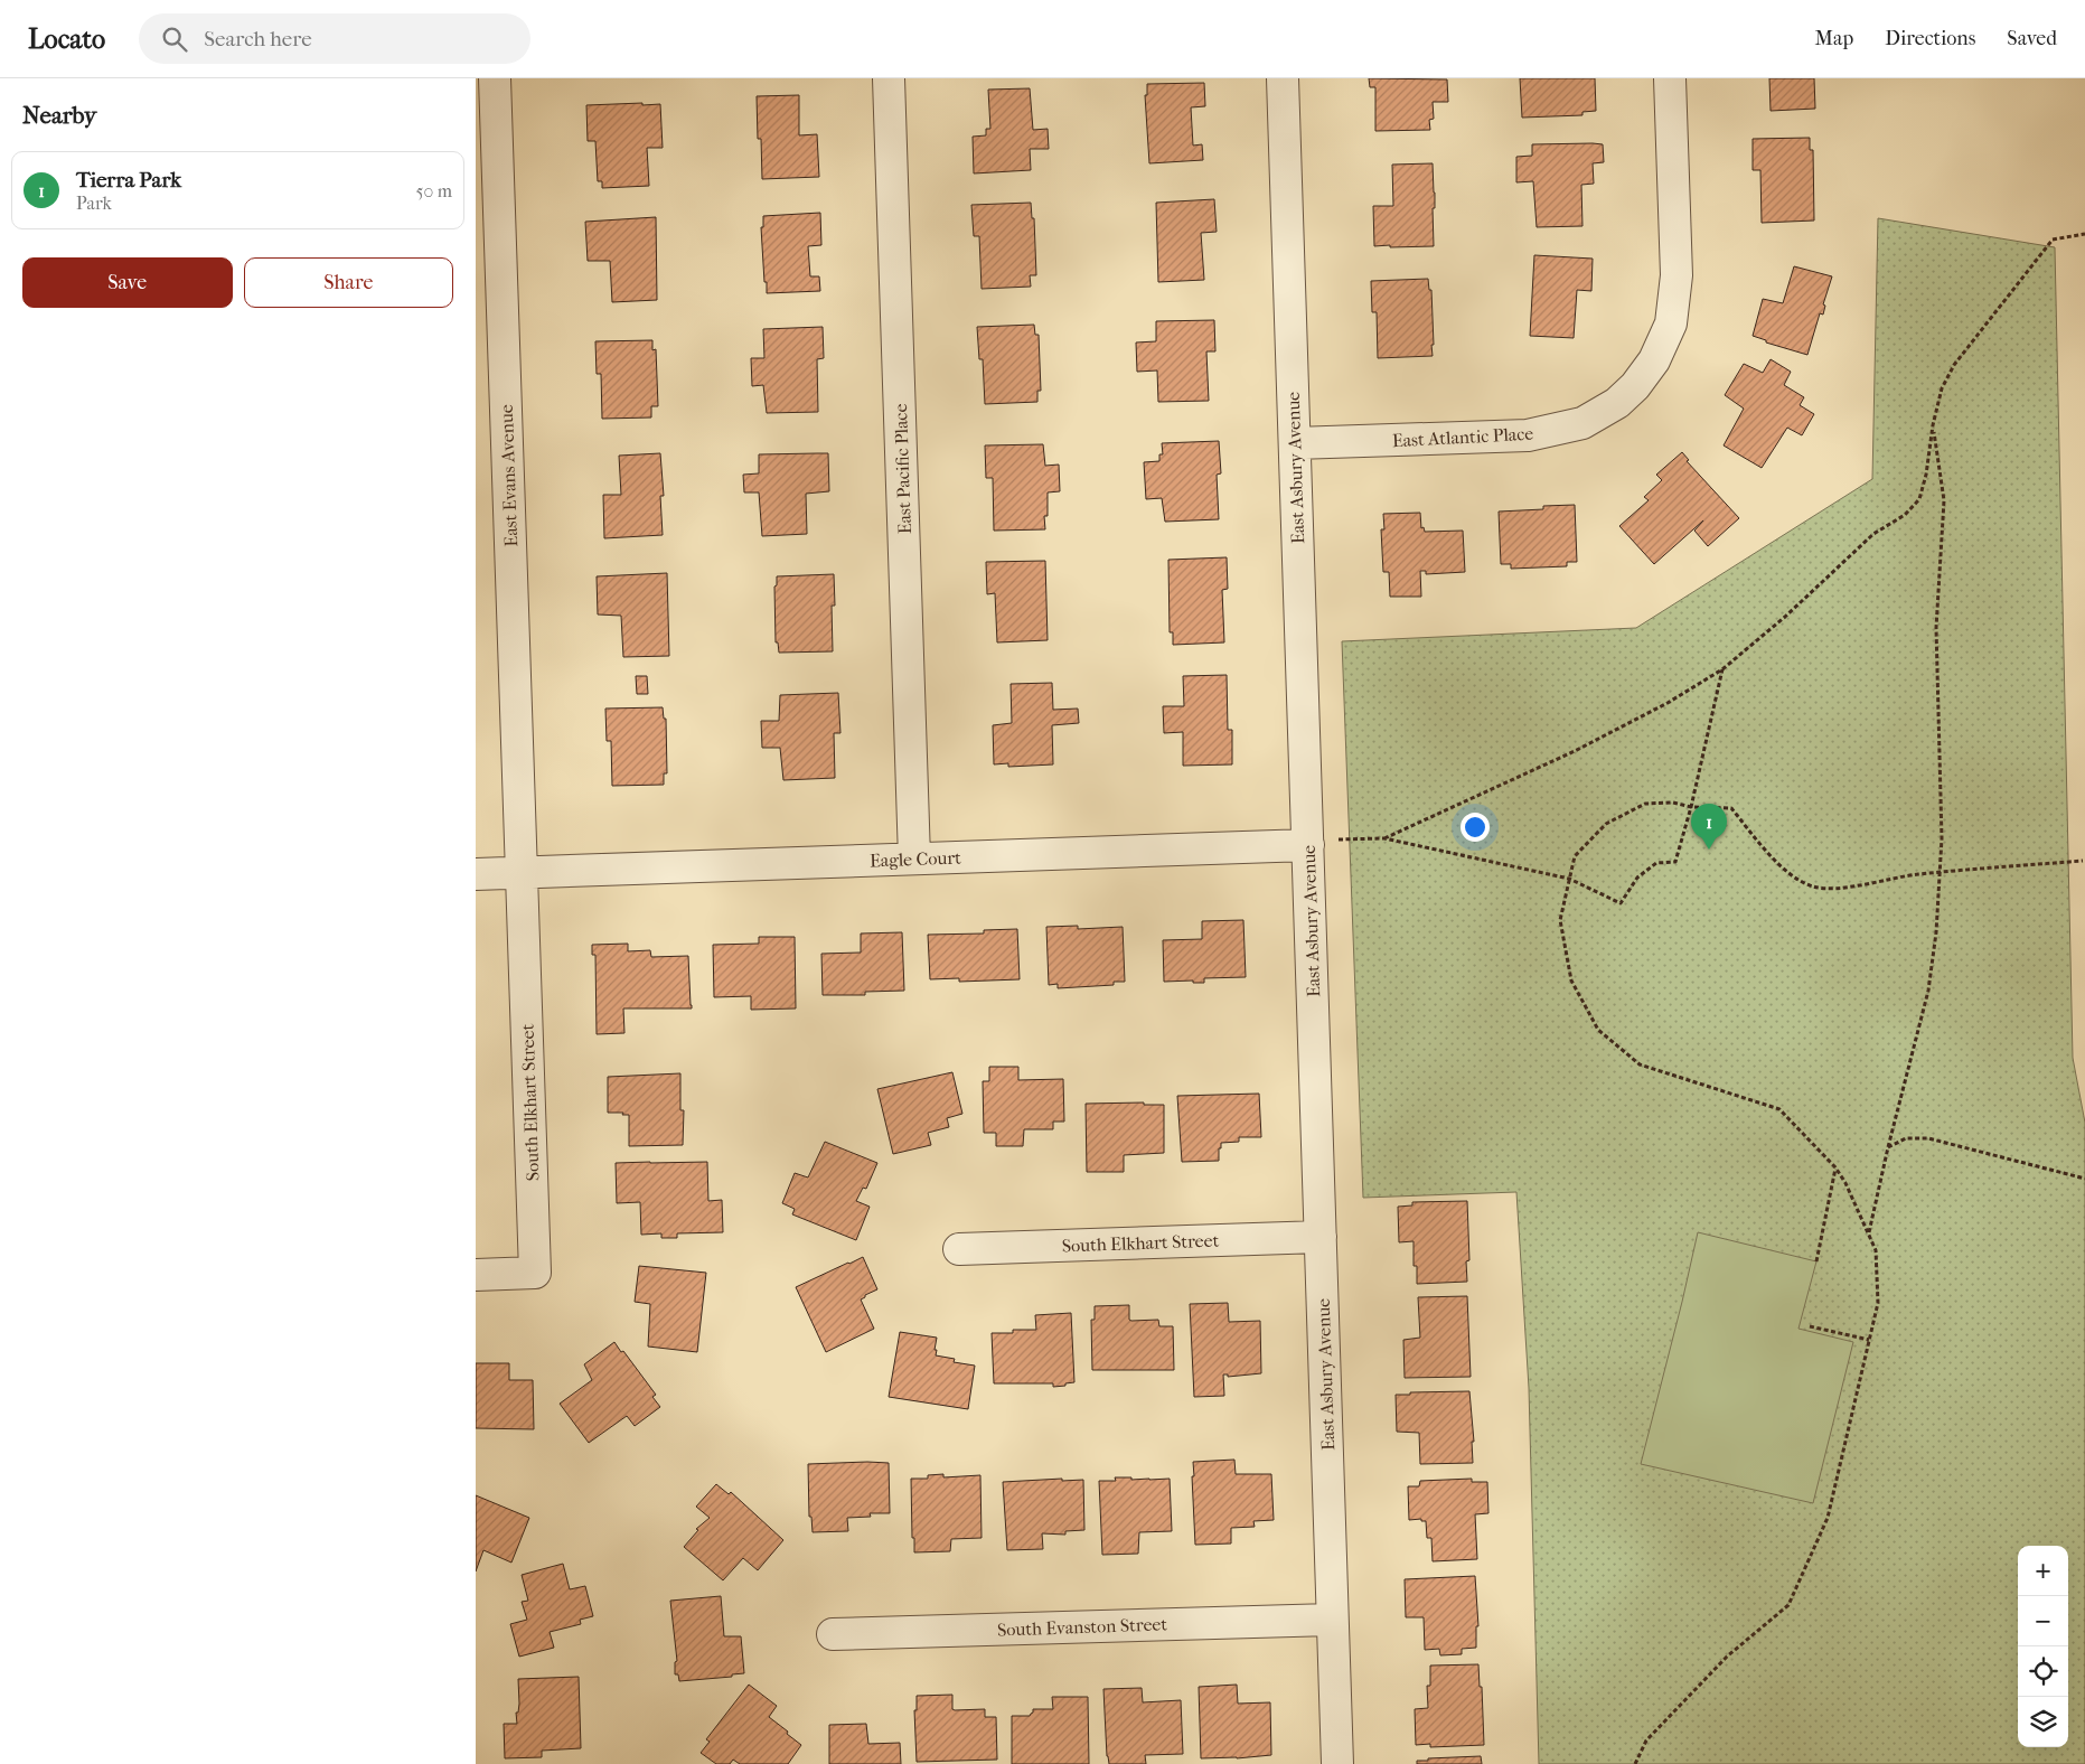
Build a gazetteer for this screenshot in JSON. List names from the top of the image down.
{
  "streets": {
    "street": [
      "East Atlantic Place",
      "East Asbury Avenue",
      "East Pacific Place",
      "East Evans Avenue",
      "Eagle Court",
      "South Elkhart Street",
      "South Evanston Street"
    ]
  },
  "crossings": [
    ["East Atlantic Place", "East Asbury Avenue"],
    ["East Asbury Avenue", "Eagle Court"],
    ["East Asbury Avenue", "South Elkhart Street"],
    ["East Asbury Avenue", "South Evanston Street"],
    ["East Pacific Place", "Eagle Court"],
    ["East Evans Avenue", "Eagle Court"],
    ["East Evans Avenue", "South Elkhart Street"],
    ["Eagle Court", "South Elkhart Street"]
  ],
  "page": {
    "header": "Locato",
    "search": "Search here",
    "nav": ["Map", "Directions", "Saved"],
    "heading": "Nearby",
    "list": [
      {
        "mark": "1",
        "name": "Tierra Park",
        "note": "Park",
        "value": "50 m"
      }
    ],
    "buttons": ["Save", "Share"],
    "pins": "1",
    "map_buttons": ["+", "−"]
  }
}
